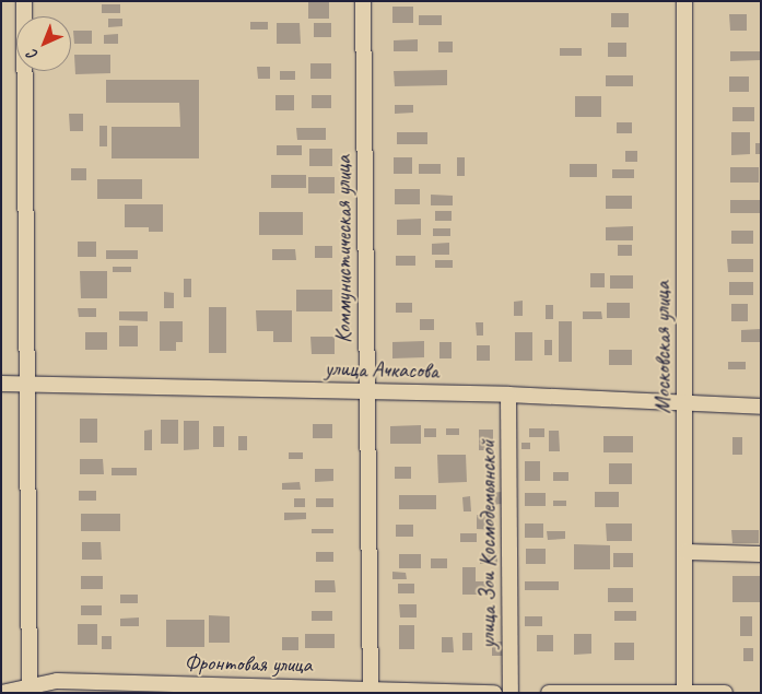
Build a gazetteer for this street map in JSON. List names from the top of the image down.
{
  "streets": {
    "street": [
      "Коммунистическая улица",
      "Московская улица",
      "улица Ачкасова",
      "улица Зои Космодемьянской",
      "Фронтовая улица"
    ]
  },
  "crossings": [
    ["Коммунистическая улица", "улица Ачкасова"],
    ["Коммунистическая улица", "Фронтовая улица"],
    ["Московская улица", "улица Ачкасова"],
    ["улица Ачкасова", "улица Зои Космодемьянской"]
  ],
  "north": "bottom left"
}
